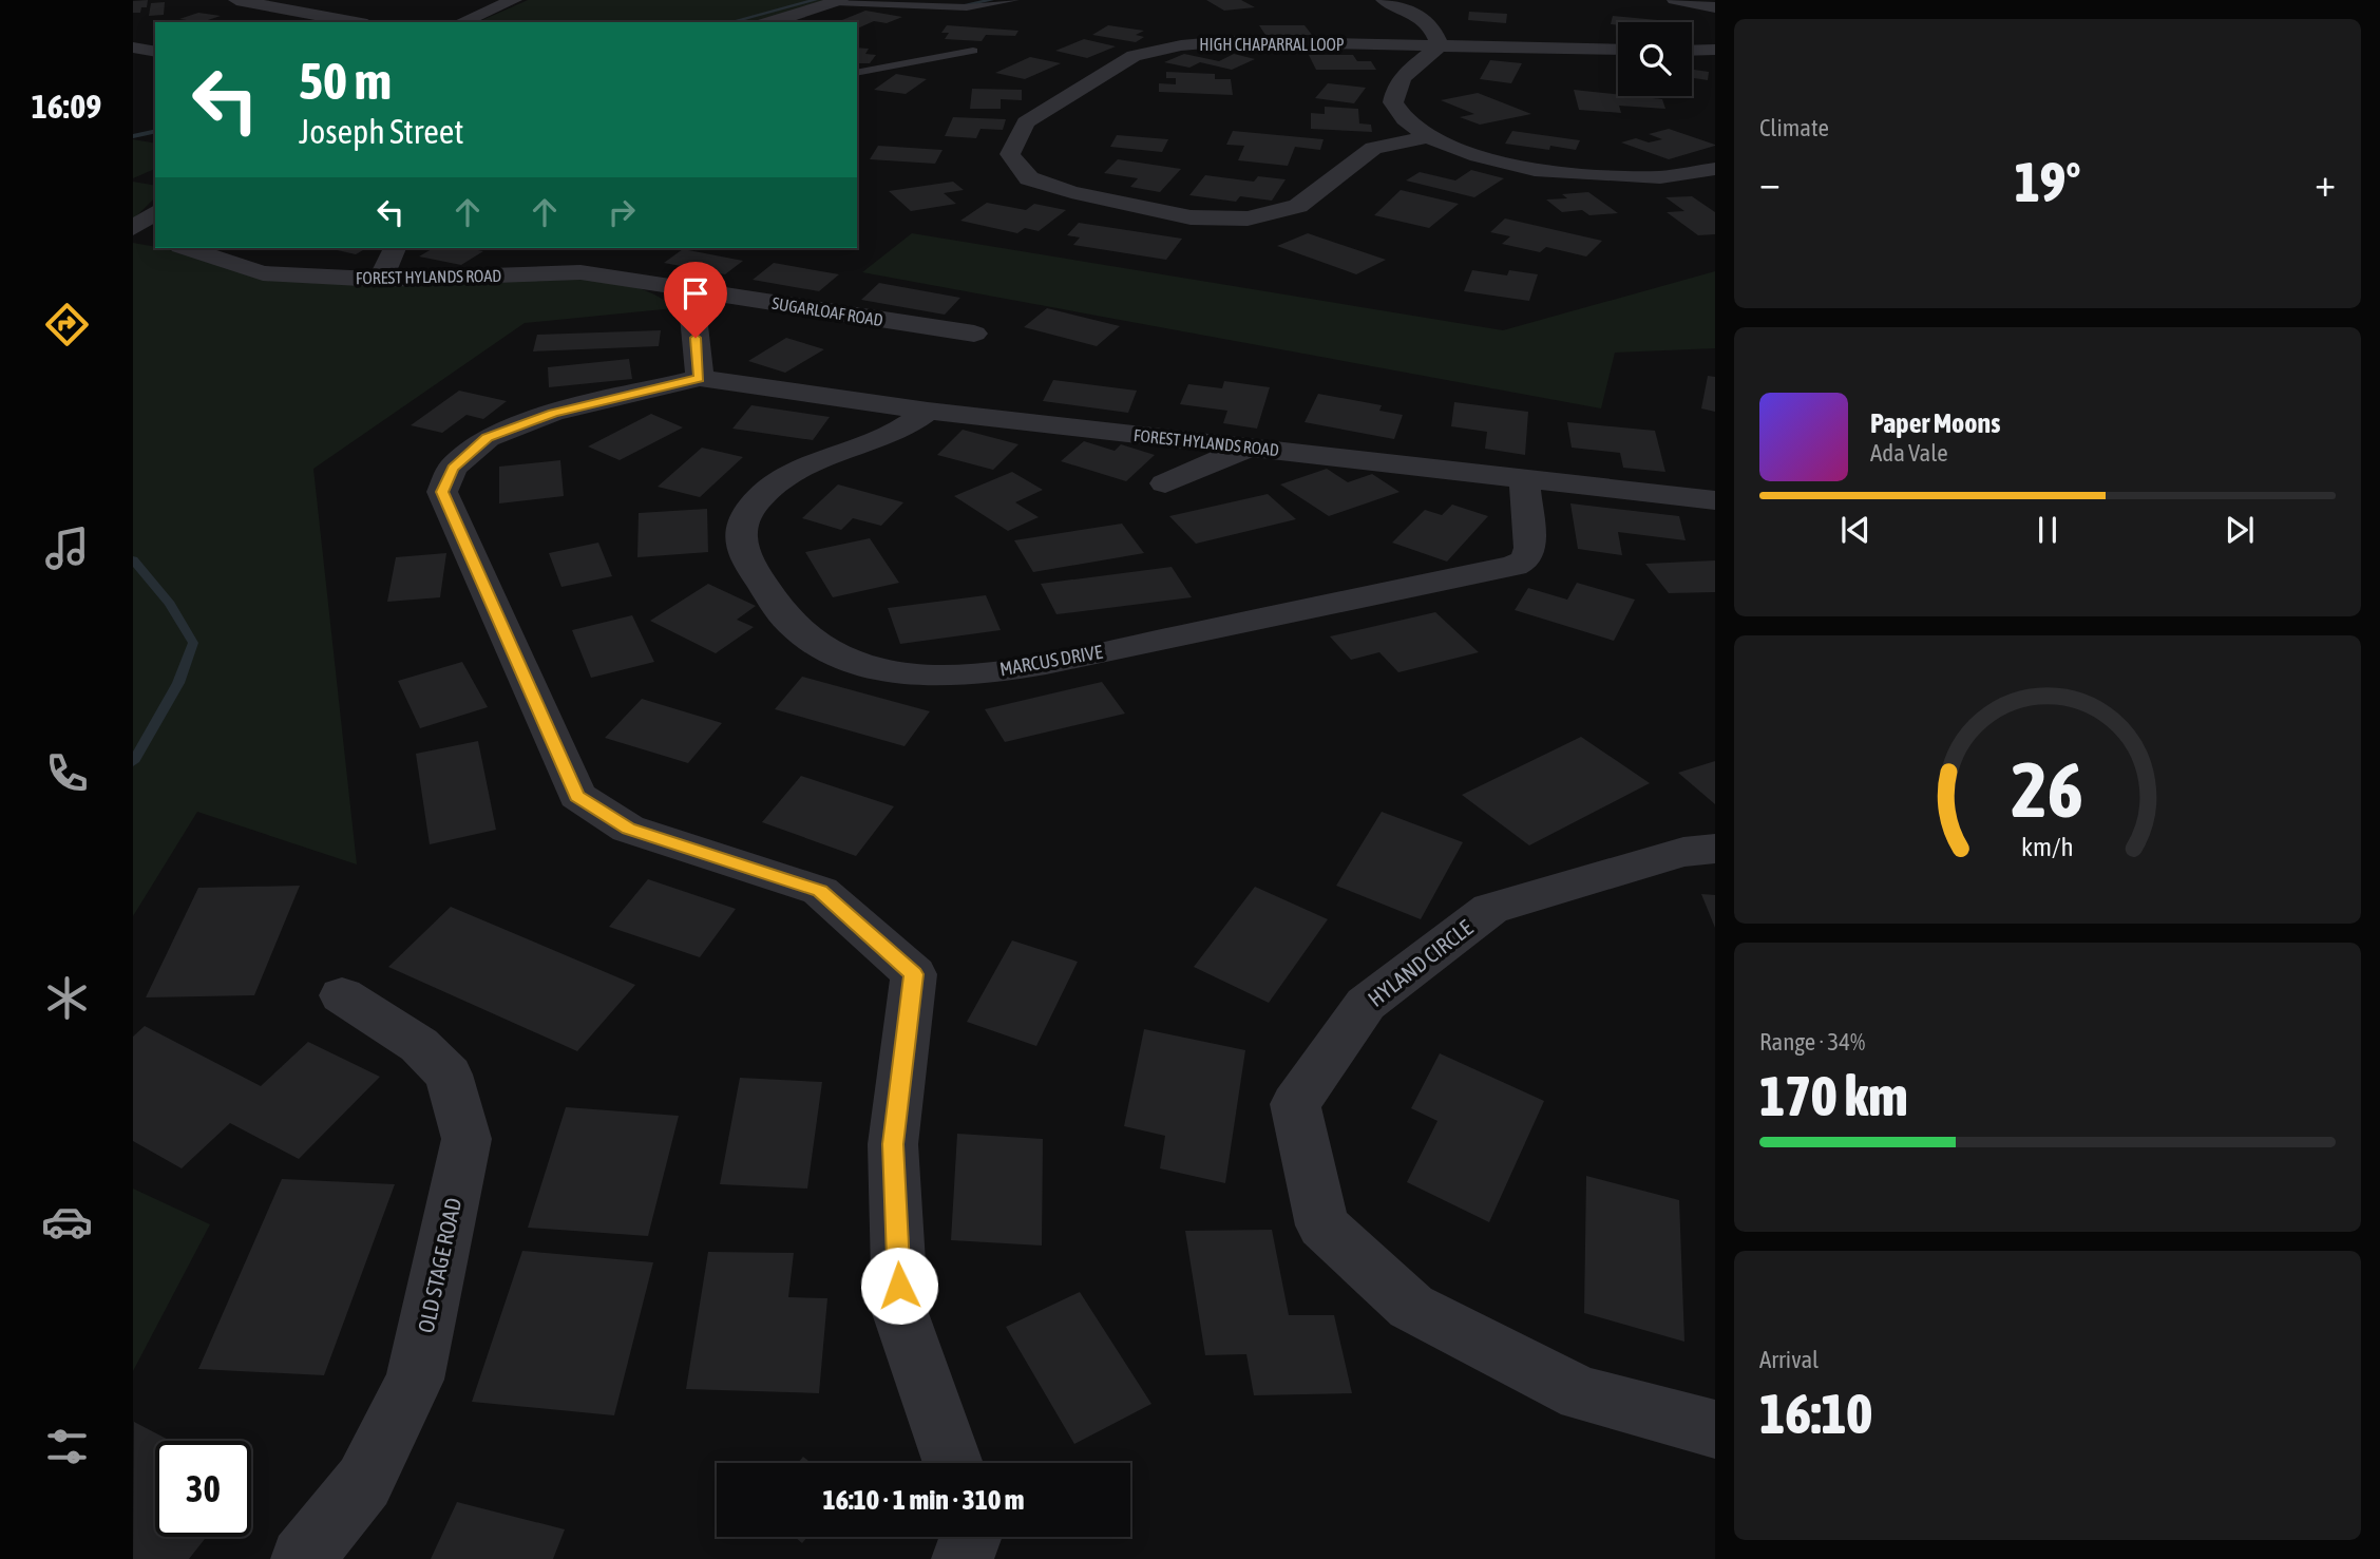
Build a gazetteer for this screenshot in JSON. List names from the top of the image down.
{
  "streets": {
    "street": [
      "HIGH CHAPARRAL LOOP",
      "FOREST HYLANDS ROAD",
      "SUGARLOAF ROAD",
      "MARCUS DRIVE",
      "HYLAND CIRCLE",
      "OLD STAGE ROAD"
    ]
  },
  "crossings": [
    ["FOREST HYLANDS ROAD", "SUGARLOAF ROAD"],
    ["FOREST HYLANDS ROAD", "MARCUS DRIVE"]
  ],
  "page": {
    "tabs": "16:09",
    "tile": [
      "Climate",
      ["Range · 34%", "170 km"],
      ["Arrival", "16:10"]
    ],
    "turn": ["50 m", "Joseph Street"],
    "heat": ["−", "19°", "+"],
    "song": ["Paper Moons", "Ada Vale"],
    "limit": "30",
    "trip": "16:10 · 1 min · 310 m",
    "gauge": ["26", "km/h"]
  }
}
